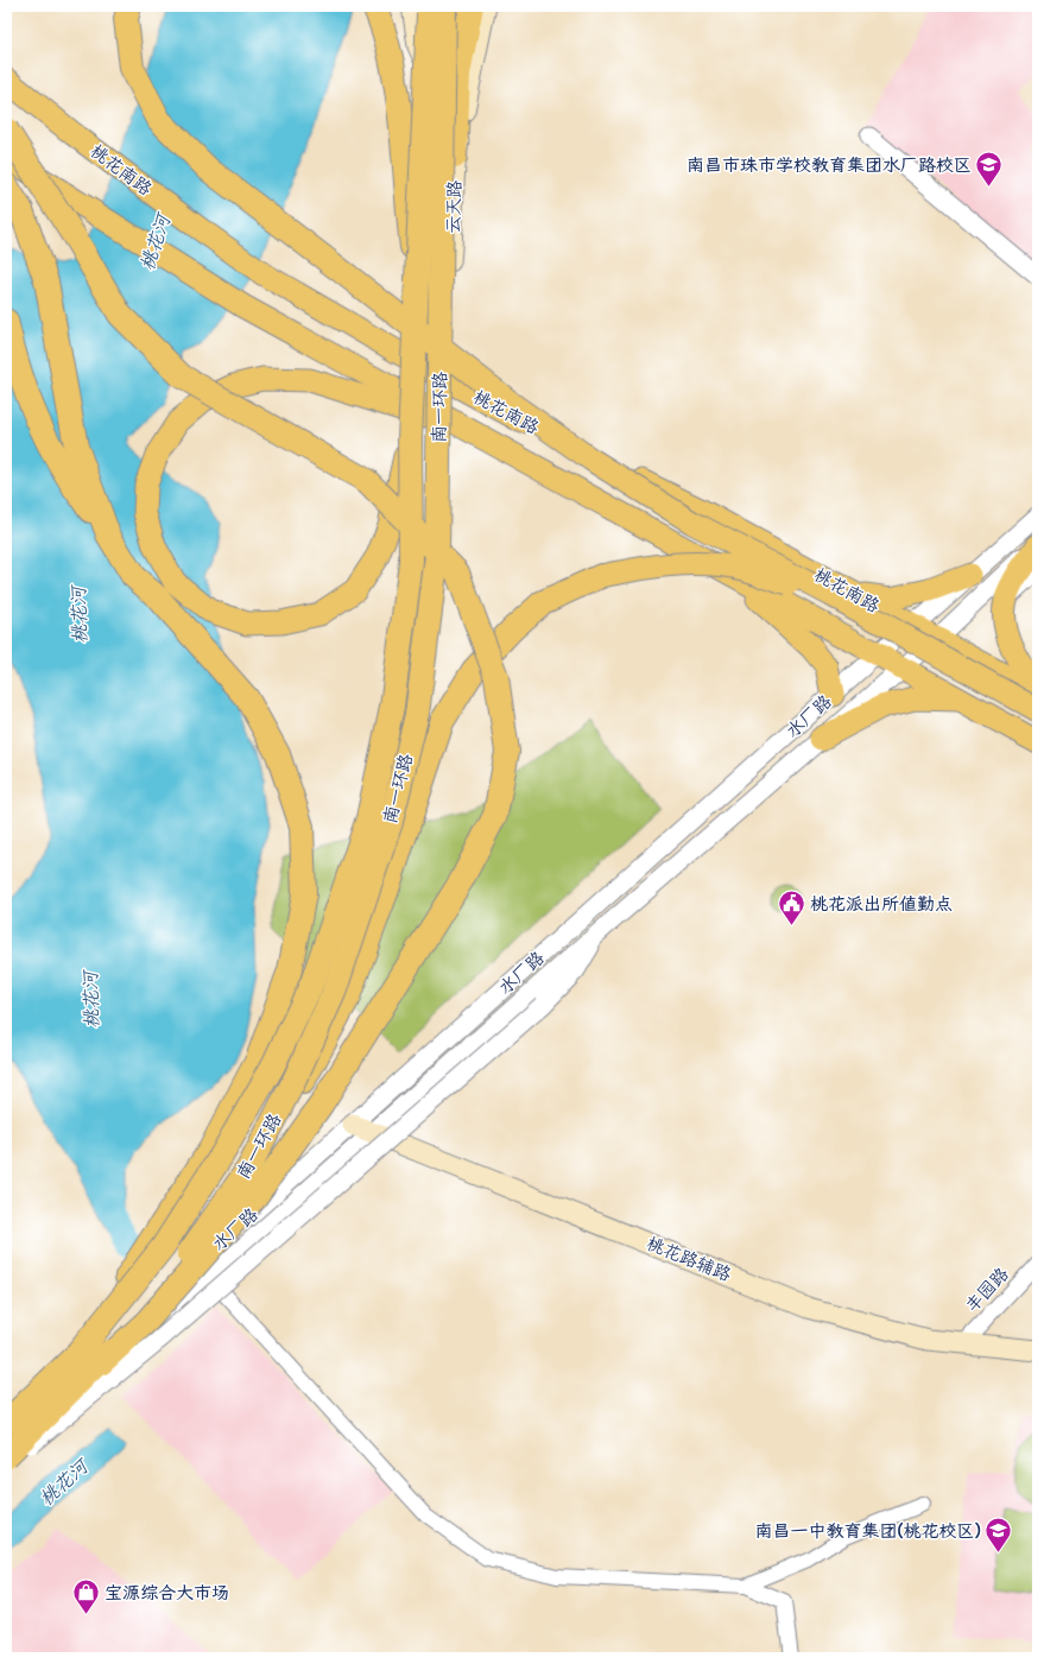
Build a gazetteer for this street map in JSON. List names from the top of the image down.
{
  "streets": {
    "highway": ["南一环路"],
    "main road": ["桃花南路", "云天路", "桃花路辅路"],
    "street": ["水厂路", "丰园路"]
  },
  "crossings": [
    ["桃花南路", "云天路"],
    ["桃花南路", "水厂路"],
    ["南一环路", "水厂路"],
    ["水厂路", "桃花路辅路"],
    ["桃花路辅路", "丰园路"]
  ],
  "water": ["桃花河"],
  "places": {
    "school or university": ["南昌市珠市学校教育集团水厂路校区", "南昌一中教育集团(桃花校区)"],
    "public building": ["桃花派出所值勤点"],
    "shop": ["宝源综合大市场"]
  }
}
